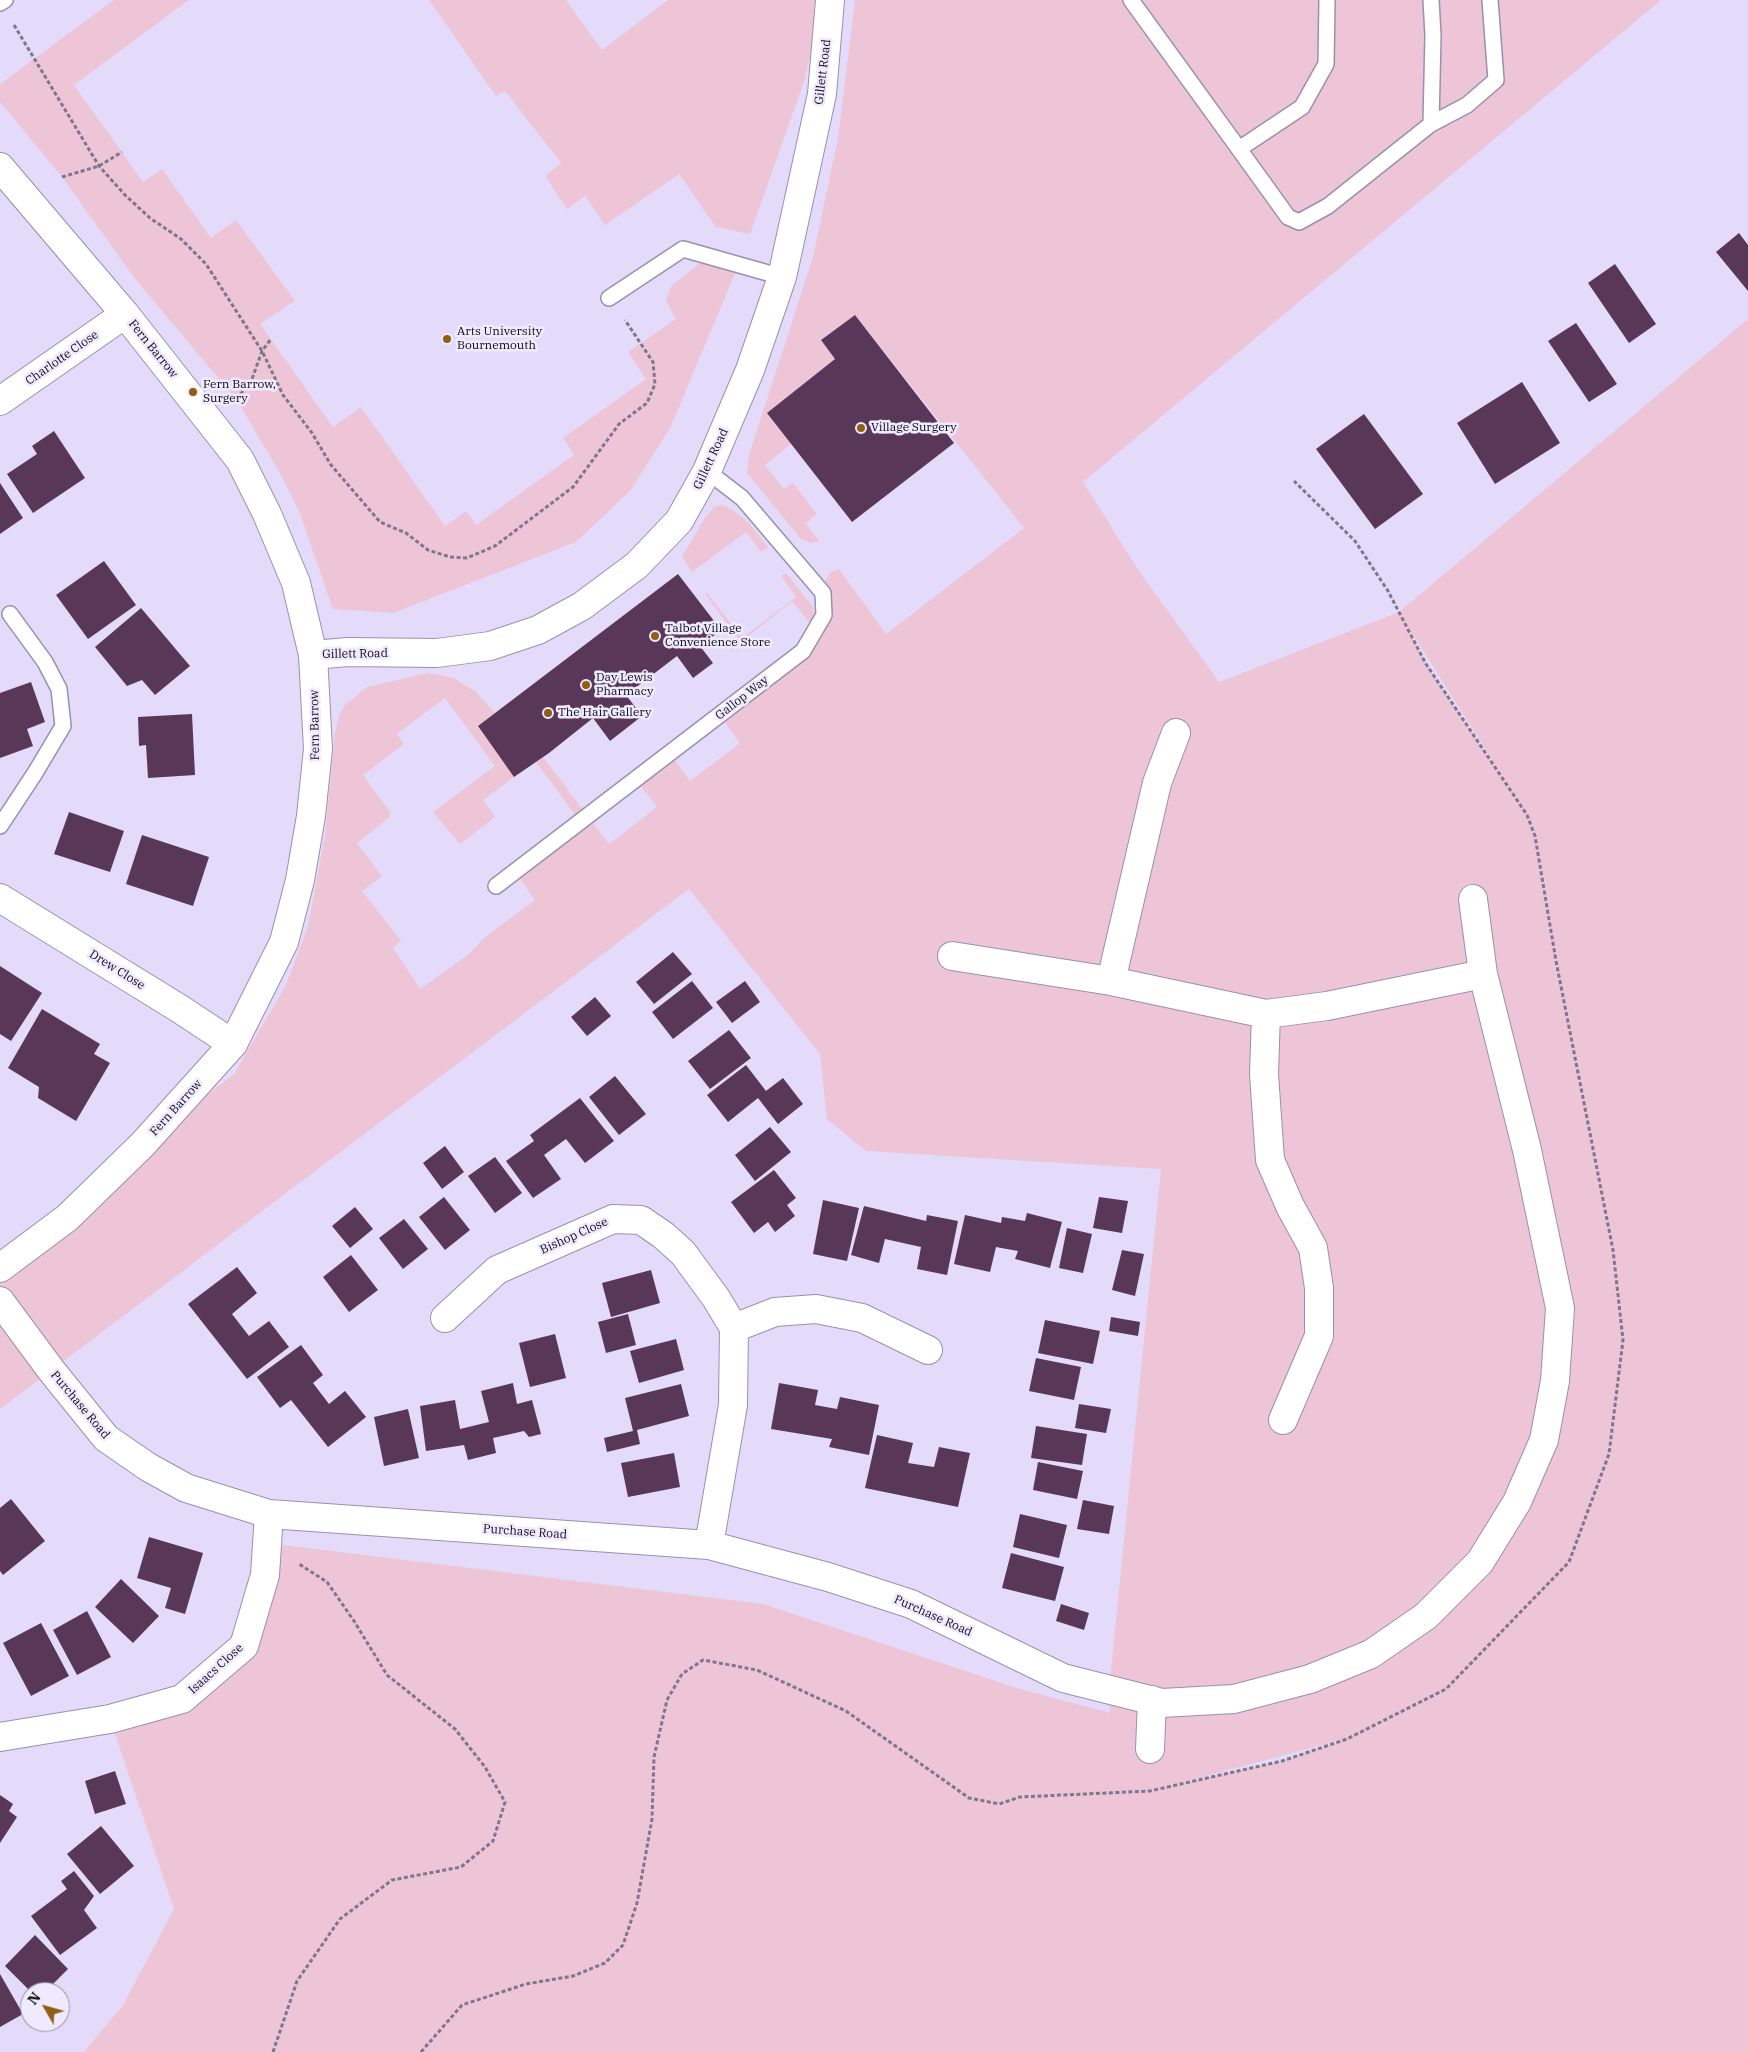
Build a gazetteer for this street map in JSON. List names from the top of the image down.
{
  "streets": {
    "street": [
      "Gillett Road",
      "Fern Barrow",
      "Charlotte Close",
      "Drew Close",
      "Bishop Close",
      "Purchase Road",
      "Isaacs Close"
    ],
    "lane": ["Gallop Way"]
  },
  "crossings": [
    ["Gillett Road", "Fern Barrow"],
    ["Gillett Road", "Gallop Way"],
    ["Fern Barrow", "Charlotte Close"],
    ["Fern Barrow", "Drew Close"],
    ["Purchase Road", "Isaacs Close"]
  ],
  "places": [
    "Arts University Bournemouth",
    "Fern Barrow, Surgery",
    "Village Surgery",
    "Talbot Village Convenience Store",
    "Day Lewis Pharmacy",
    "The Hair Gallery"
  ],
  "north": "top left"
}
